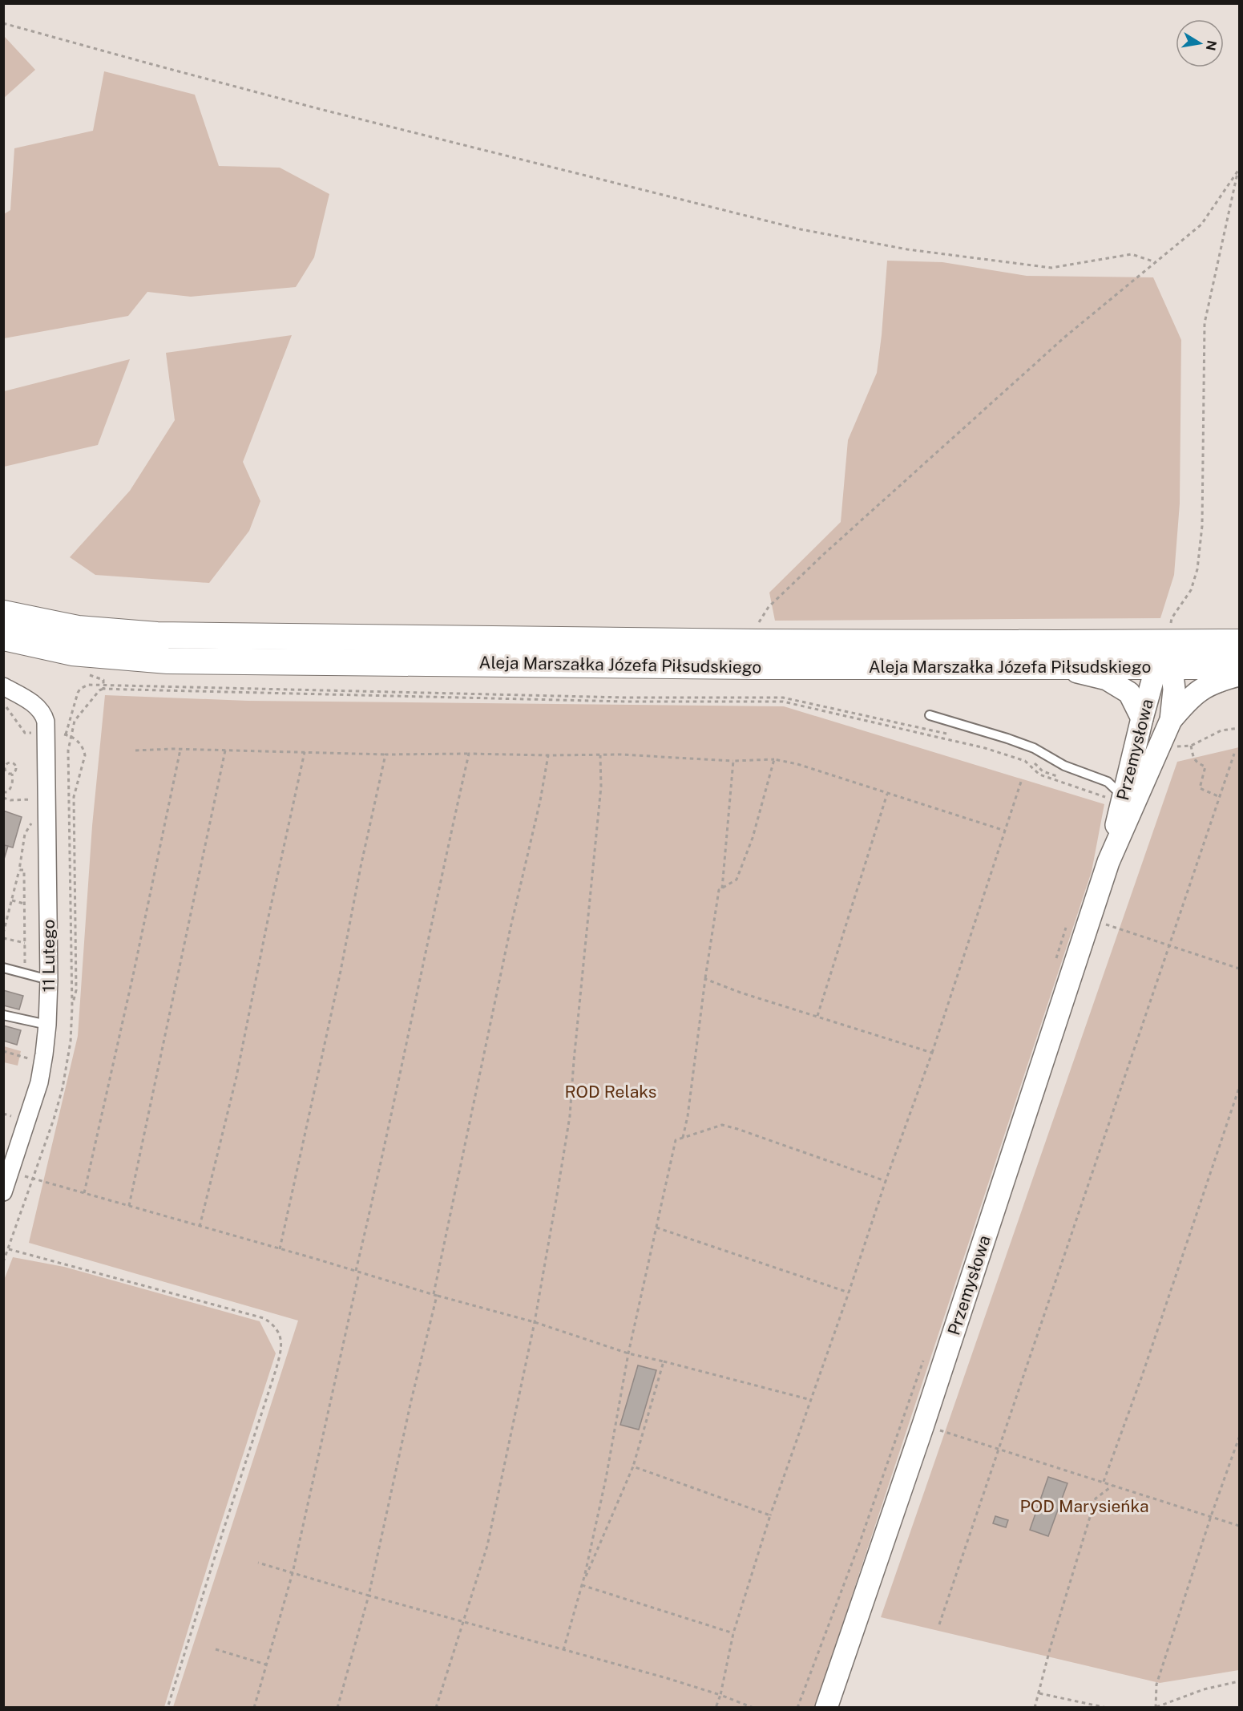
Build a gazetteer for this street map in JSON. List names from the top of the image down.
{
  "streets": {
    "main road": ["Aleja Marszałka Józefa Piłsudskiego"],
    "street": ["Przemysłowa", "11 Lutego"]
  },
  "crossings": [
    ["Aleja Marszałka Józefa Piłsudskiego", "Przemysłowa"]
  ],
  "parks": ["ROD Relaks", "POD Marysieńka"],
  "north": "right"
}
